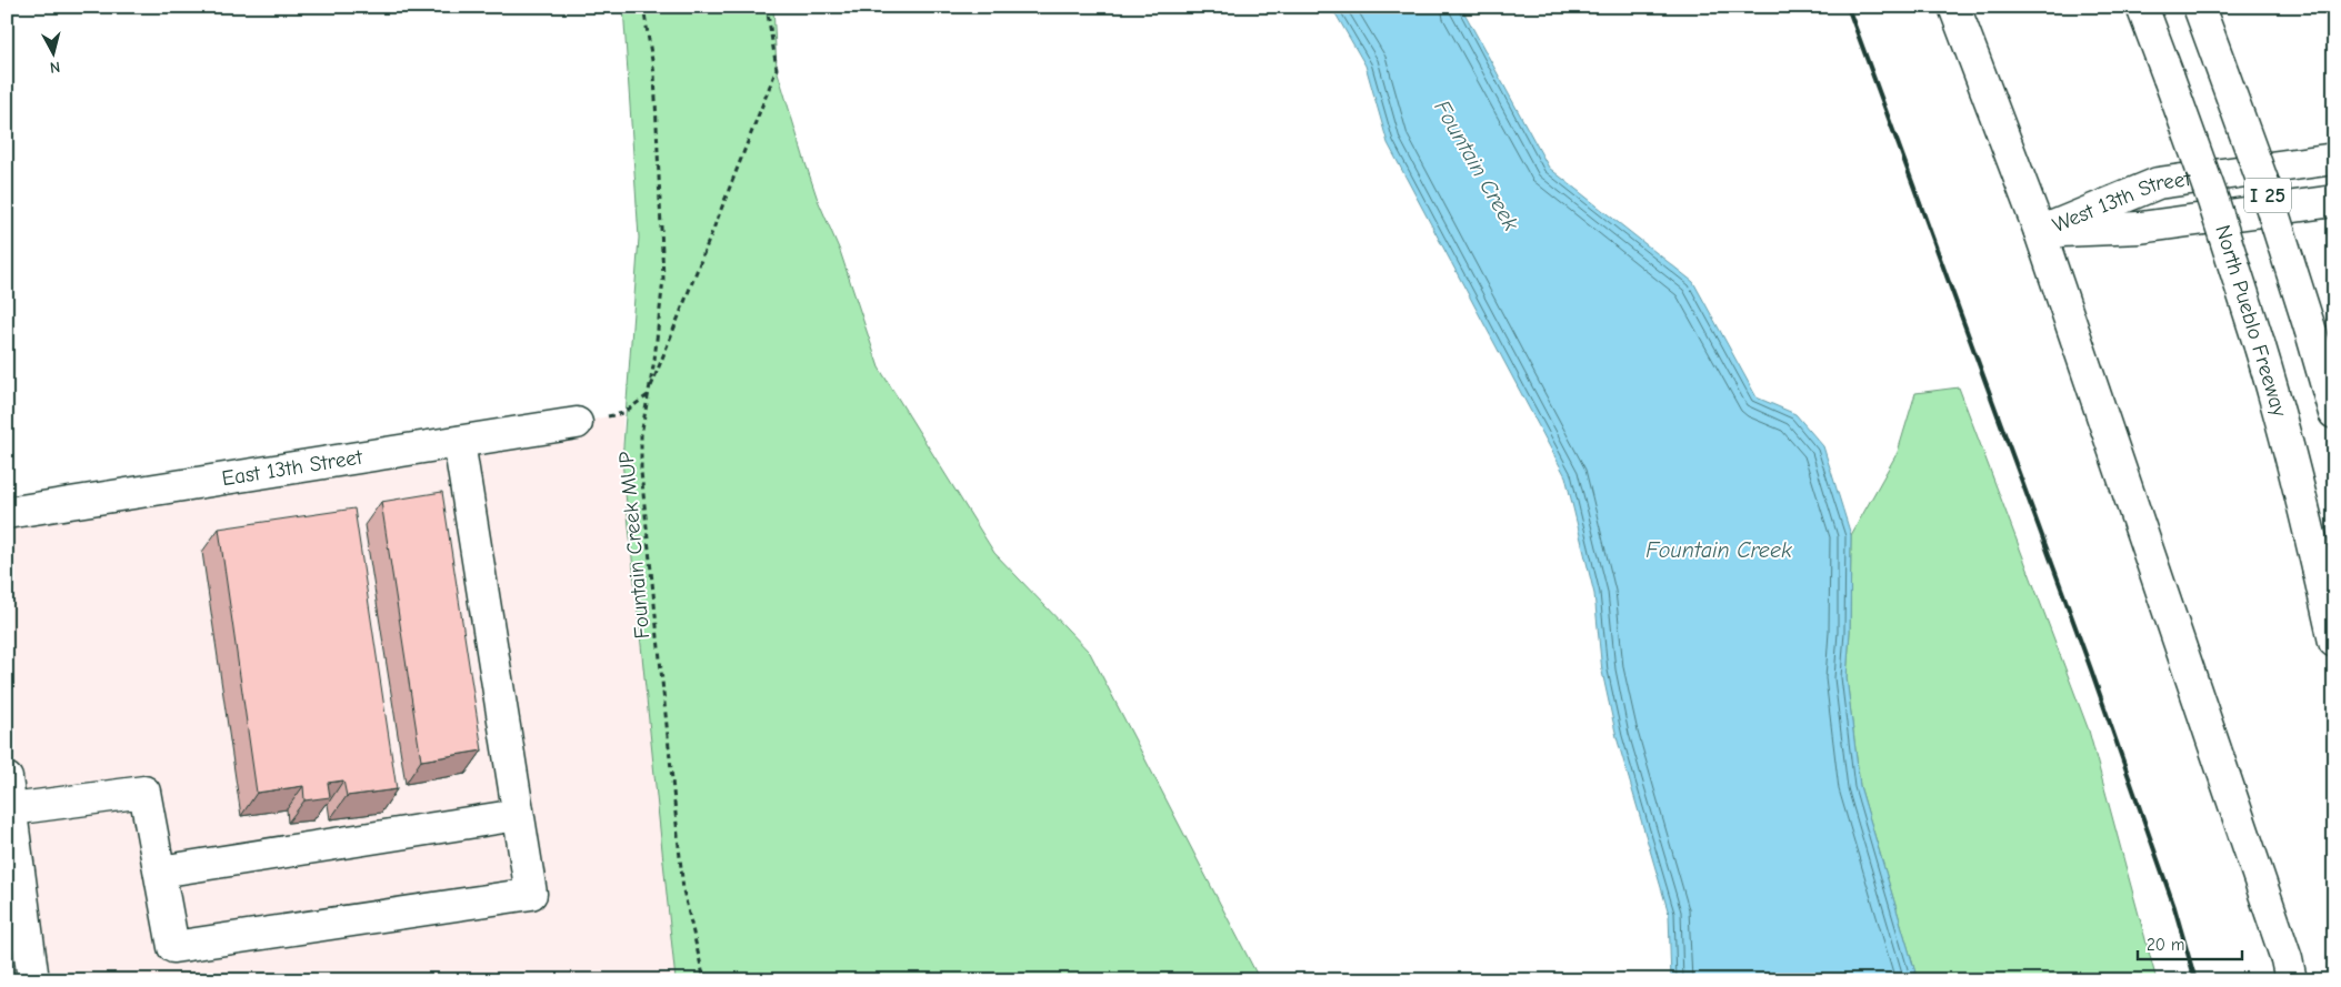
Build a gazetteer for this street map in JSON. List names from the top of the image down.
{
  "streets": {
    "main road": [
      "I 25",
      "West 13th Street",
      "North Pueblo Freeway",
      "East 13th Street"
    ],
    "path": ["Fountain Creek MUP"]
  },
  "water": ["Fountain Creek"],
  "scale_bar": "20 m",
  "north": "bottom"
}
